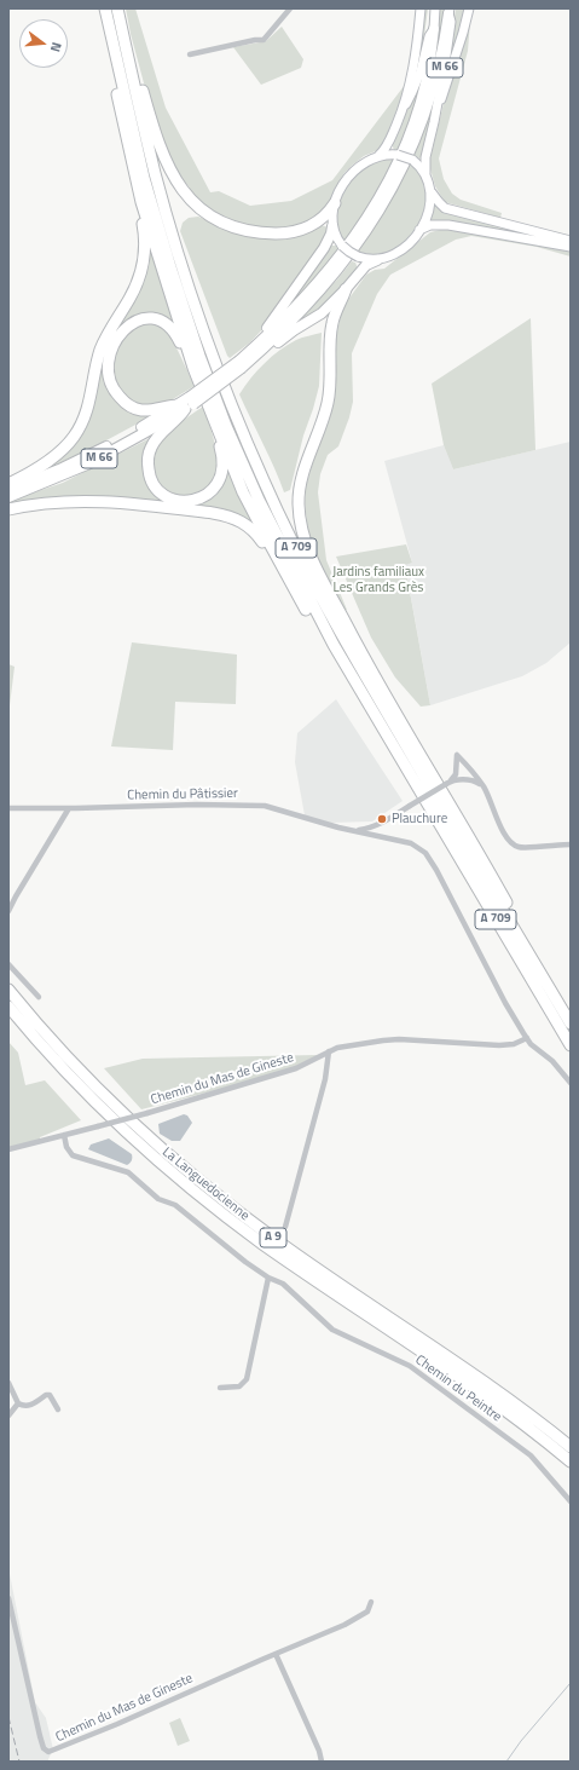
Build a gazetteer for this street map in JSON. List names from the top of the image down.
{
  "streets": {
    "highway": [
      "M 66",
      "A 709",
      "La Languedocienne",
      "A 9"
    ],
    "street": ["Chemin du Pâtissier", "Chemin du Mas de Gineste", "Chemin du Peintre"]
  },
  "crossings": [
    ["Chemin du Pâtissier", "Chemin du Mas de Gineste"],
    ["Chemin du Mas de Gineste", "Chemin du Peintre"]
  ],
  "parks": ["Jardins familiaux Les Grands Grès"],
  "places": ["Plauchure"],
  "north": "right"
}
